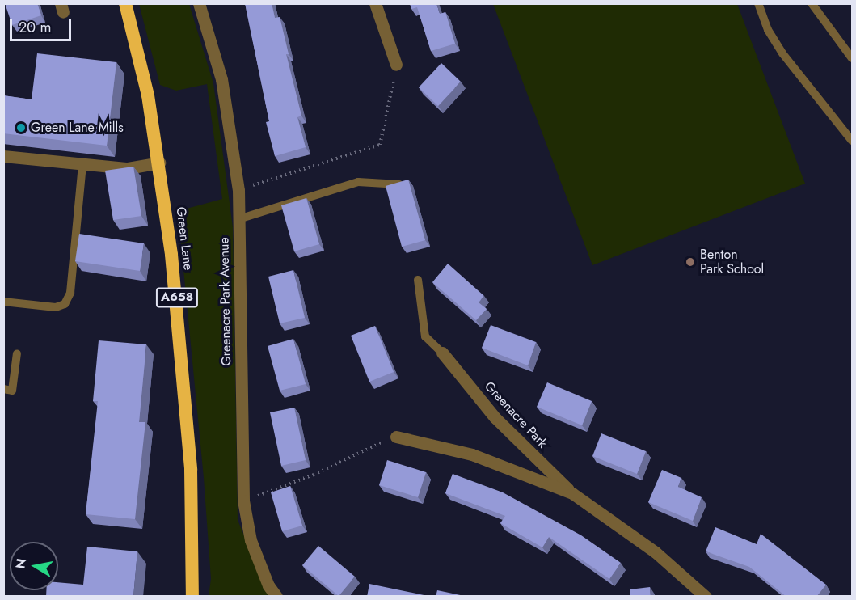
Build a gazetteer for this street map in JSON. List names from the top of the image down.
{
  "streets": {
    "highway": ["Green Lane", "A658"],
    "street": ["Greenacre Park Avenue", "Greenacre Park"]
  },
  "places": ["Green Lane Mills", "Benton Park School"],
  "scale_bar": "20 m",
  "north": "left"
}
